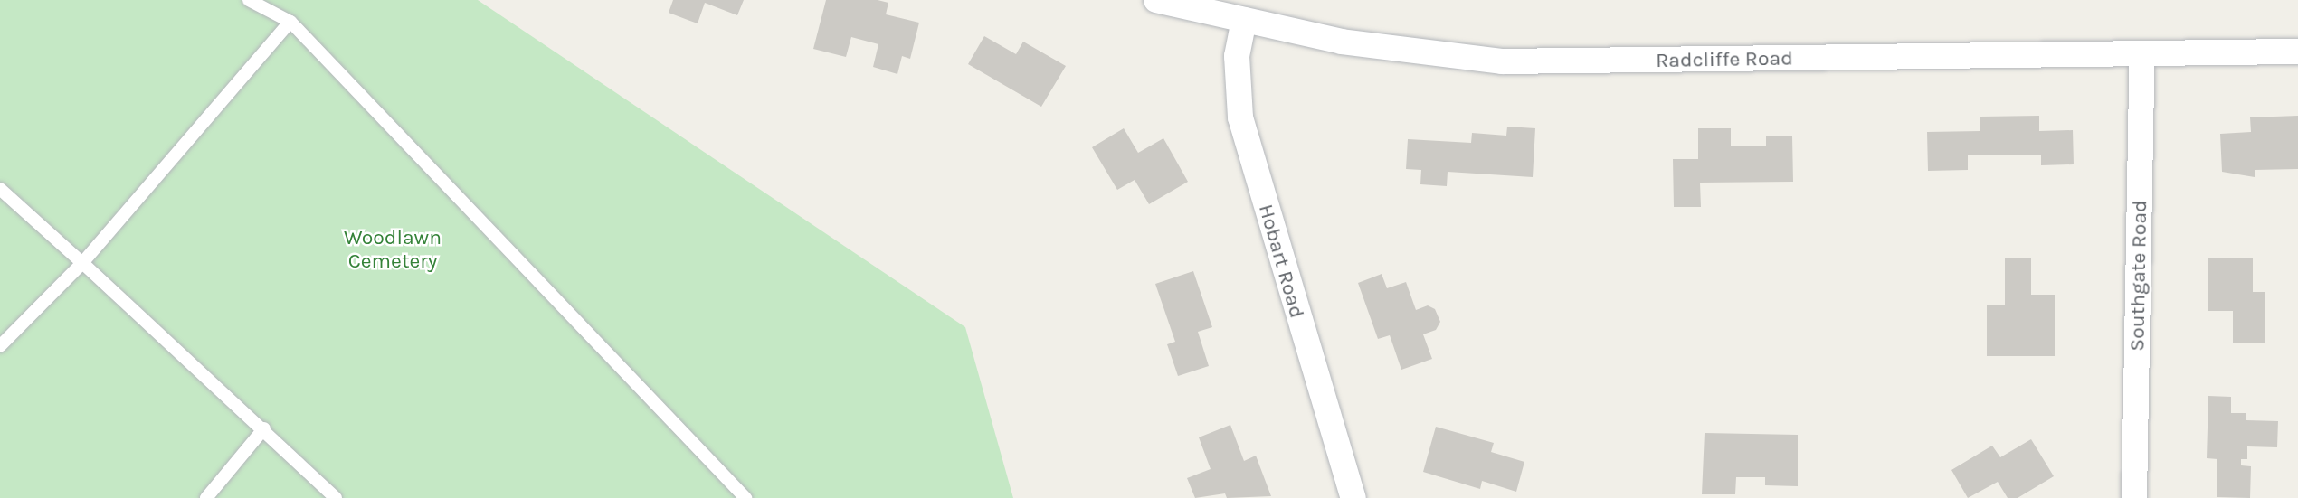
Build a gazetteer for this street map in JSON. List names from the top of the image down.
{
  "streets": {
    "street": ["Radcliffe Road", "Hobart Road", "Southgate Road"]
  },
  "crossings": [
    ["Radcliffe Road", "Hobart Road"],
    ["Radcliffe Road", "Southgate Road"]
  ],
  "parks": ["Woodlawn Cemetery"]
}
